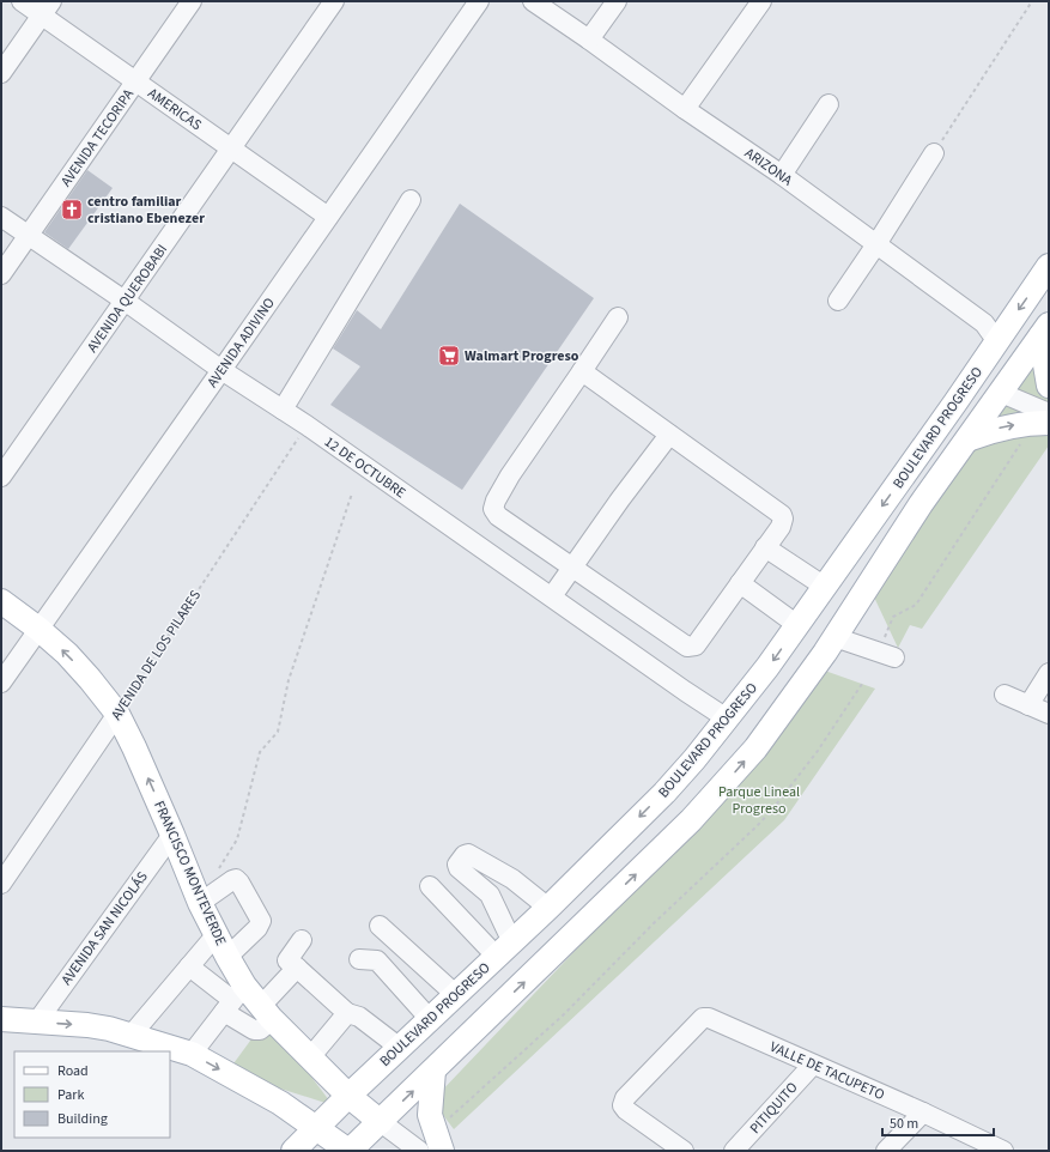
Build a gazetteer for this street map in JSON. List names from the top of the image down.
{
  "streets": {
    "main road": ["BOULEVARD PROGRESO", "FRANCISCO MONTEVERDE"],
    "street": [
      "AMERICAS",
      "AVENIDA TECORIPA",
      "ARIZONA",
      "AVENIDA QUEROBABI",
      "AVENIDA ADIVINO",
      "12 DE OCTUBRE",
      "AVENIDA DE LOS PILARES",
      "AVENIDA SAN NICOLÁS",
      "VALLE DE TACUPETO",
      "PITIQUITO"
    ]
  },
  "crossings": [
    ["AMERICAS", "AVENIDA TECORIPA"],
    ["AMERICAS", "AVENIDA QUEROBABI"],
    ["AMERICAS", "AVENIDA ADIVINO"],
    ["AVENIDA TECORIPA", "12 DE OCTUBRE"],
    ["ARIZONA", "BOULEVARD PROGRESO"],
    ["AVENIDA QUEROBABI", "12 DE OCTUBRE"],
    ["AVENIDA ADIVINO", "12 DE OCTUBRE"],
    ["AVENIDA ADIVINO", "FRANCISCO MONTEVERDE"],
    ["BOULEVARD PROGRESO", "12 DE OCTUBRE"],
    ["BOULEVARD PROGRESO", "FRANCISCO MONTEVERDE"],
    ["12 DE OCTUBRE", "AVENIDA DE LOS PILARES"],
    ["AVENIDA DE LOS PILARES", "FRANCISCO MONTEVERDE"],
    ["FRANCISCO MONTEVERDE", "AVENIDA SAN NICOLÁS"],
    ["VALLE DE TACUPETO", "PITIQUITO"]
  ],
  "parks": ["Parque Lineal Progreso"],
  "places": {
    "church": ["centro familiar cristiano Ebenezer"],
    "supermarket": ["Walmart Progreso"]
  },
  "legend": ["Road", "Park", "Building"],
  "scale_bar": "50 m"
}
